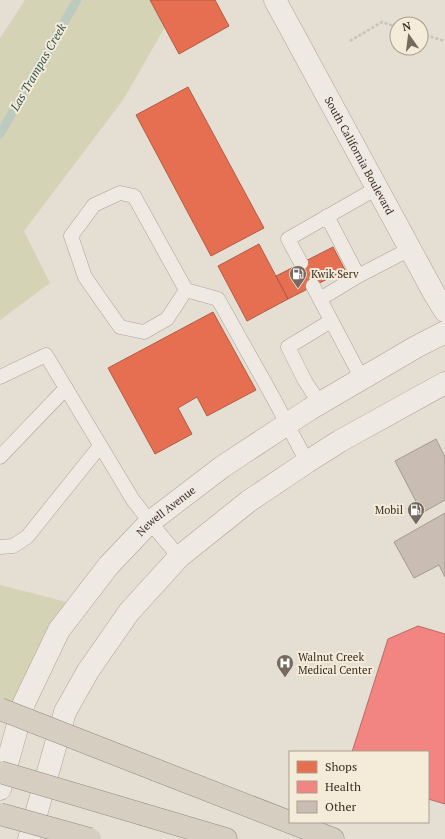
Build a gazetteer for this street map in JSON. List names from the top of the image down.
{
  "streets": {
    "street": ["South California Boulevard", "Newell Avenue"]
  },
  "water": ["Las Trampas Creek"],
  "places": {
    "fuel station": ["Kwik Serv", "Mobil"],
    "hospital": ["Walnut Creek Medical Center"]
  },
  "legend": ["Shops", "Health", "Other"],
  "north": "top"
}
